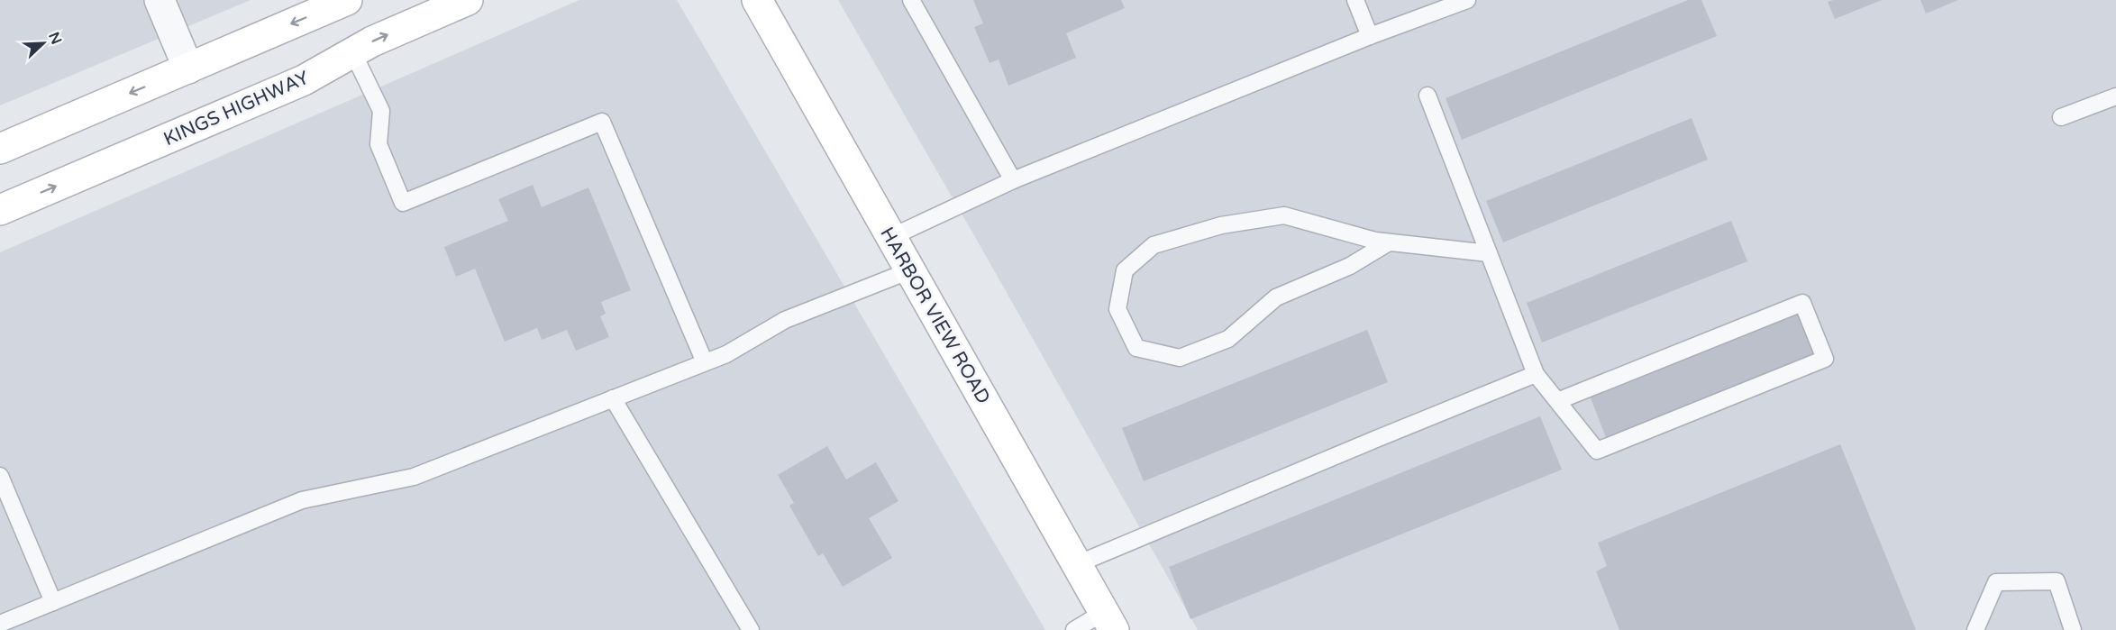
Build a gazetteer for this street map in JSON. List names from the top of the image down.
{
  "streets": {
    "main road": ["KINGS HIGHWAY", "HARBOR VIEW ROAD"]
  },
  "north": "top right"
}
